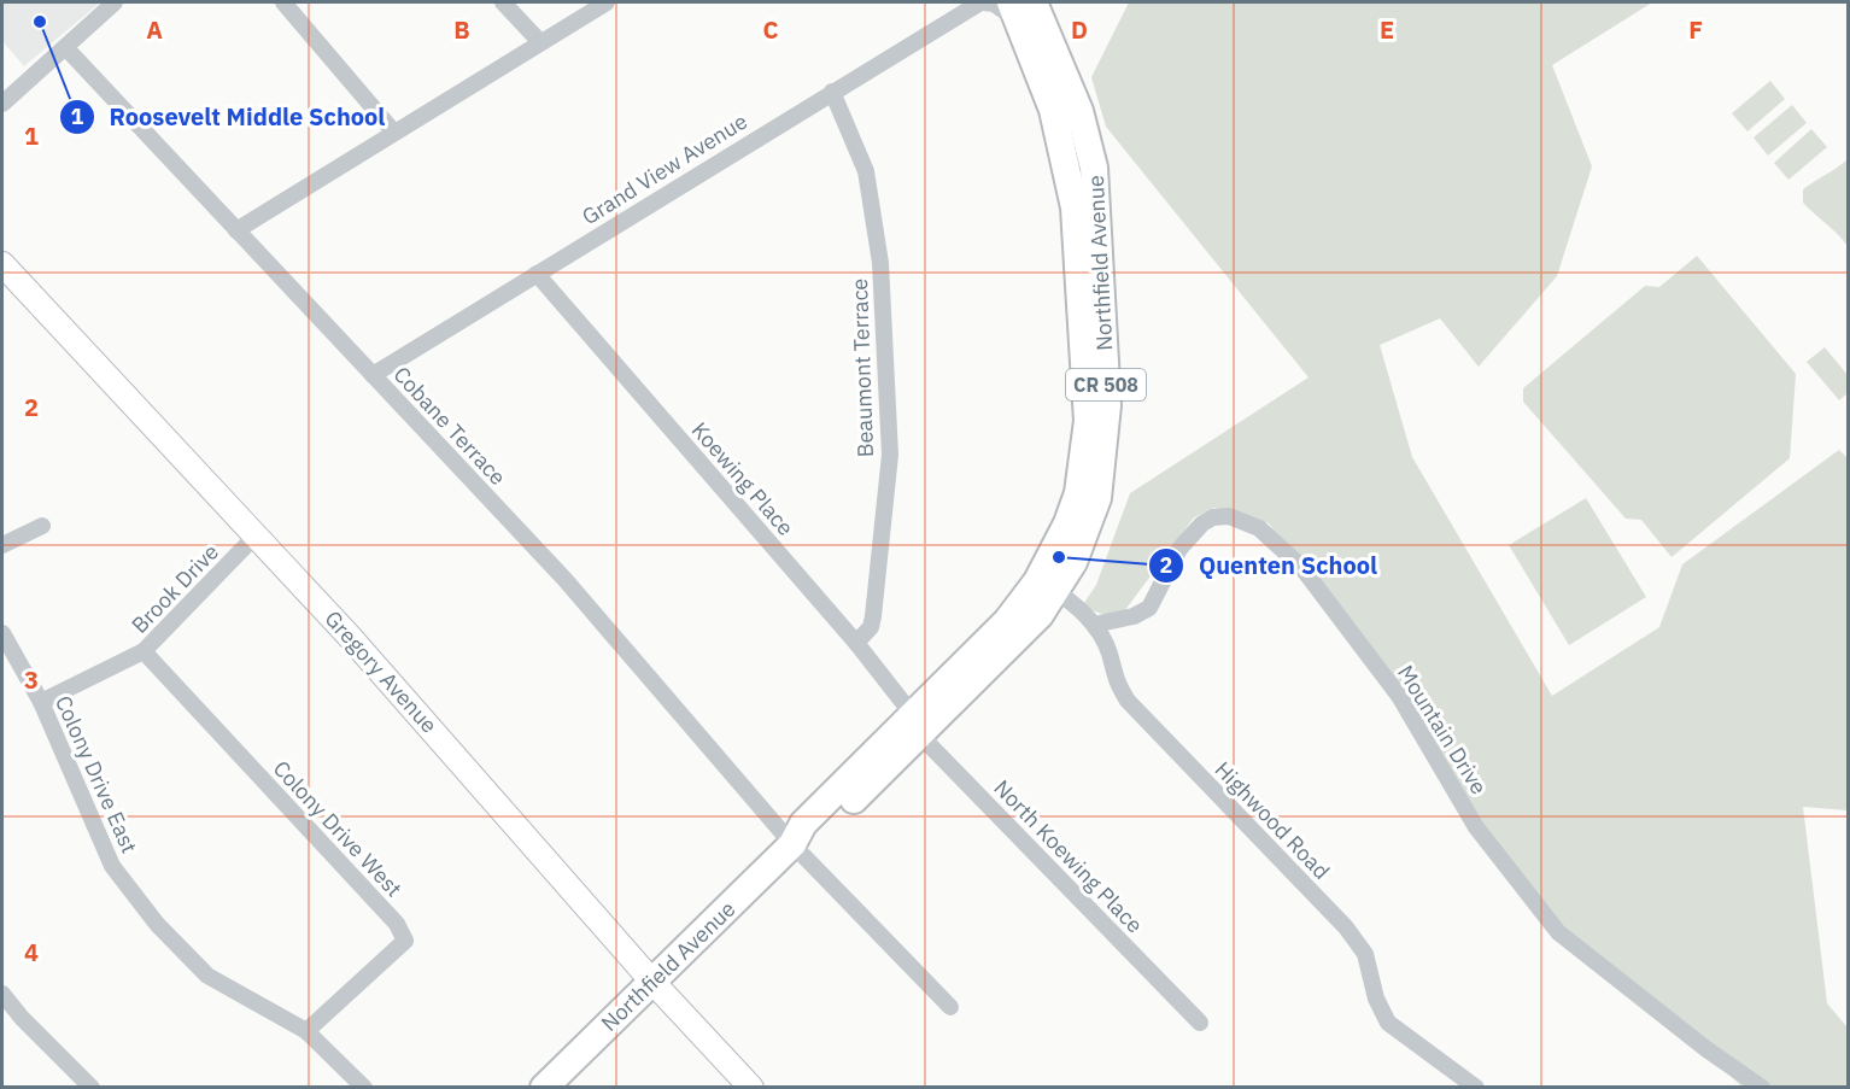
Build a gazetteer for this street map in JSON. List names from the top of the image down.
{
  "streets": {
    "main road": ["Northfield Avenue", "CR 508", "Gregory Avenue"],
    "street": [
      "Grand View Avenue",
      "Beaumont Terrace",
      "Cobane Terrace",
      "Koewing Place",
      "Brook Drive",
      "Mountain Drive",
      "Colony Drive East",
      "Highwood Road",
      "Colony Drive West",
      "North Koewing Place"
    ]
  },
  "crossings": [
    ["Grand View Avenue", "Northfield Avenue"],
    ["Grand View Avenue", "Beaumont Terrace"],
    ["Grand View Avenue", "Cobane Terrace"],
    ["Grand View Avenue", "Koewing Place"],
    ["Northfield Avenue", "Cobane Terrace"],
    ["Northfield Avenue", "Koewing Place"],
    ["Northfield Avenue", "Gregory Avenue"],
    ["Northfield Avenue", "Highwood Road"],
    ["Northfield Avenue", "North Koewing Place"],
    ["Beaumont Terrace", "Koewing Place"],
    ["Koewing Place", "North Koewing Place"],
    ["Brook Drive", "Gregory Avenue"],
    ["Brook Drive", "Colony Drive East"],
    ["Brook Drive", "Colony Drive West"],
    ["Mountain Drive", "Highwood Road"],
    ["Colony Drive East", "Colony Drive West"]
  ],
  "places": ["Roosevelt Middle School", "Quenten School"],
  "grid": {
    "columns": [
      "A",
      "B",
      "C",
      "D",
      "E",
      "F"
    ],
    "rows": [
      "1",
      "2",
      "3",
      "4"
    ]
  }
}
